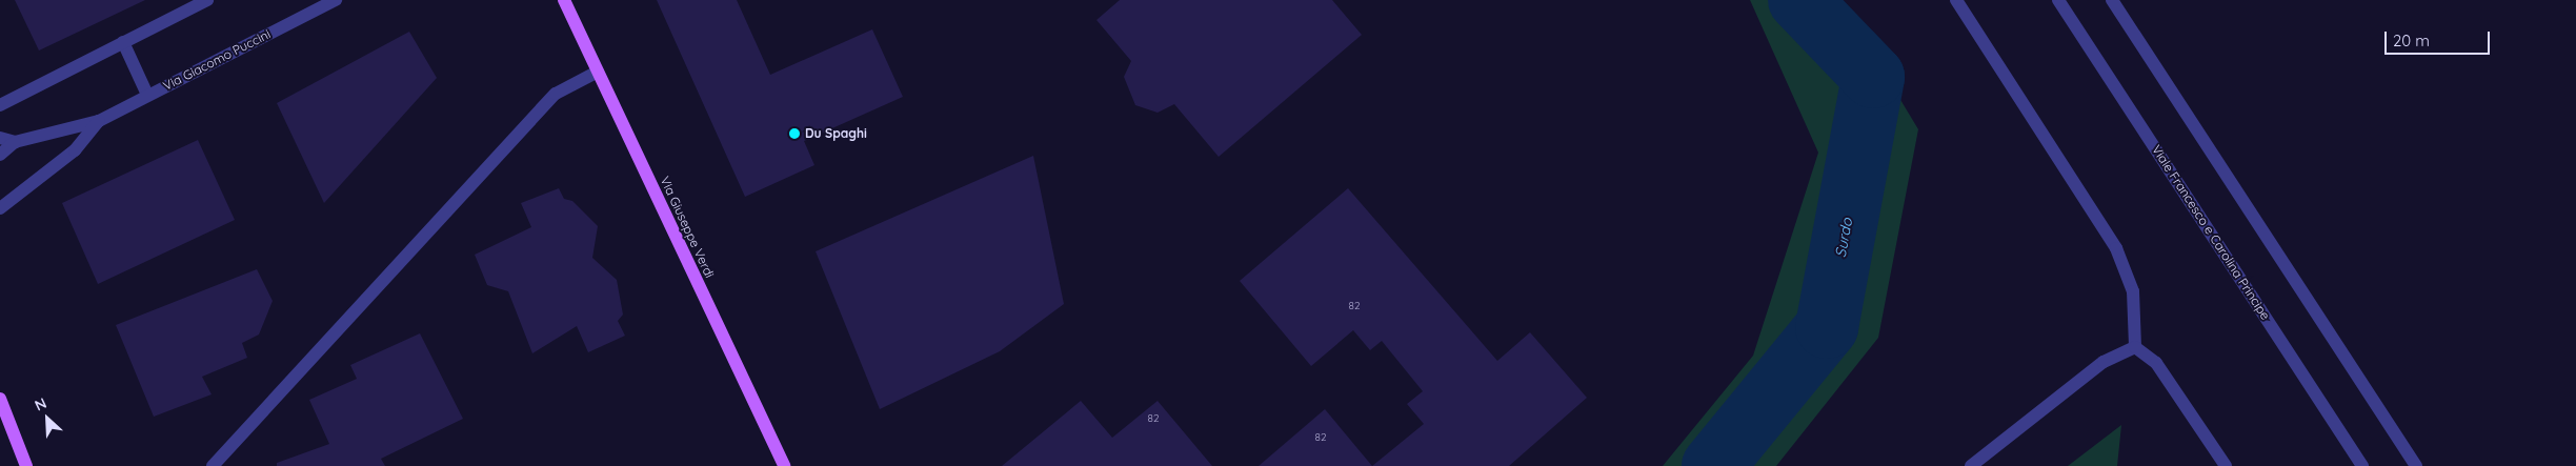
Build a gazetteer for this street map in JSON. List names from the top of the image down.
{
  "streets": {
    "main road": ["Via Giuseppe Verdi"],
    "street": ["Via Giacomo Puccini", "Viale Francesco e Carolina Principe"]
  },
  "water": ["Surdo"],
  "places": ["Du Spaghi"],
  "house_numbers": ["82", "82", "82"],
  "scale_bar": "20 m",
  "north": "top left"
}
